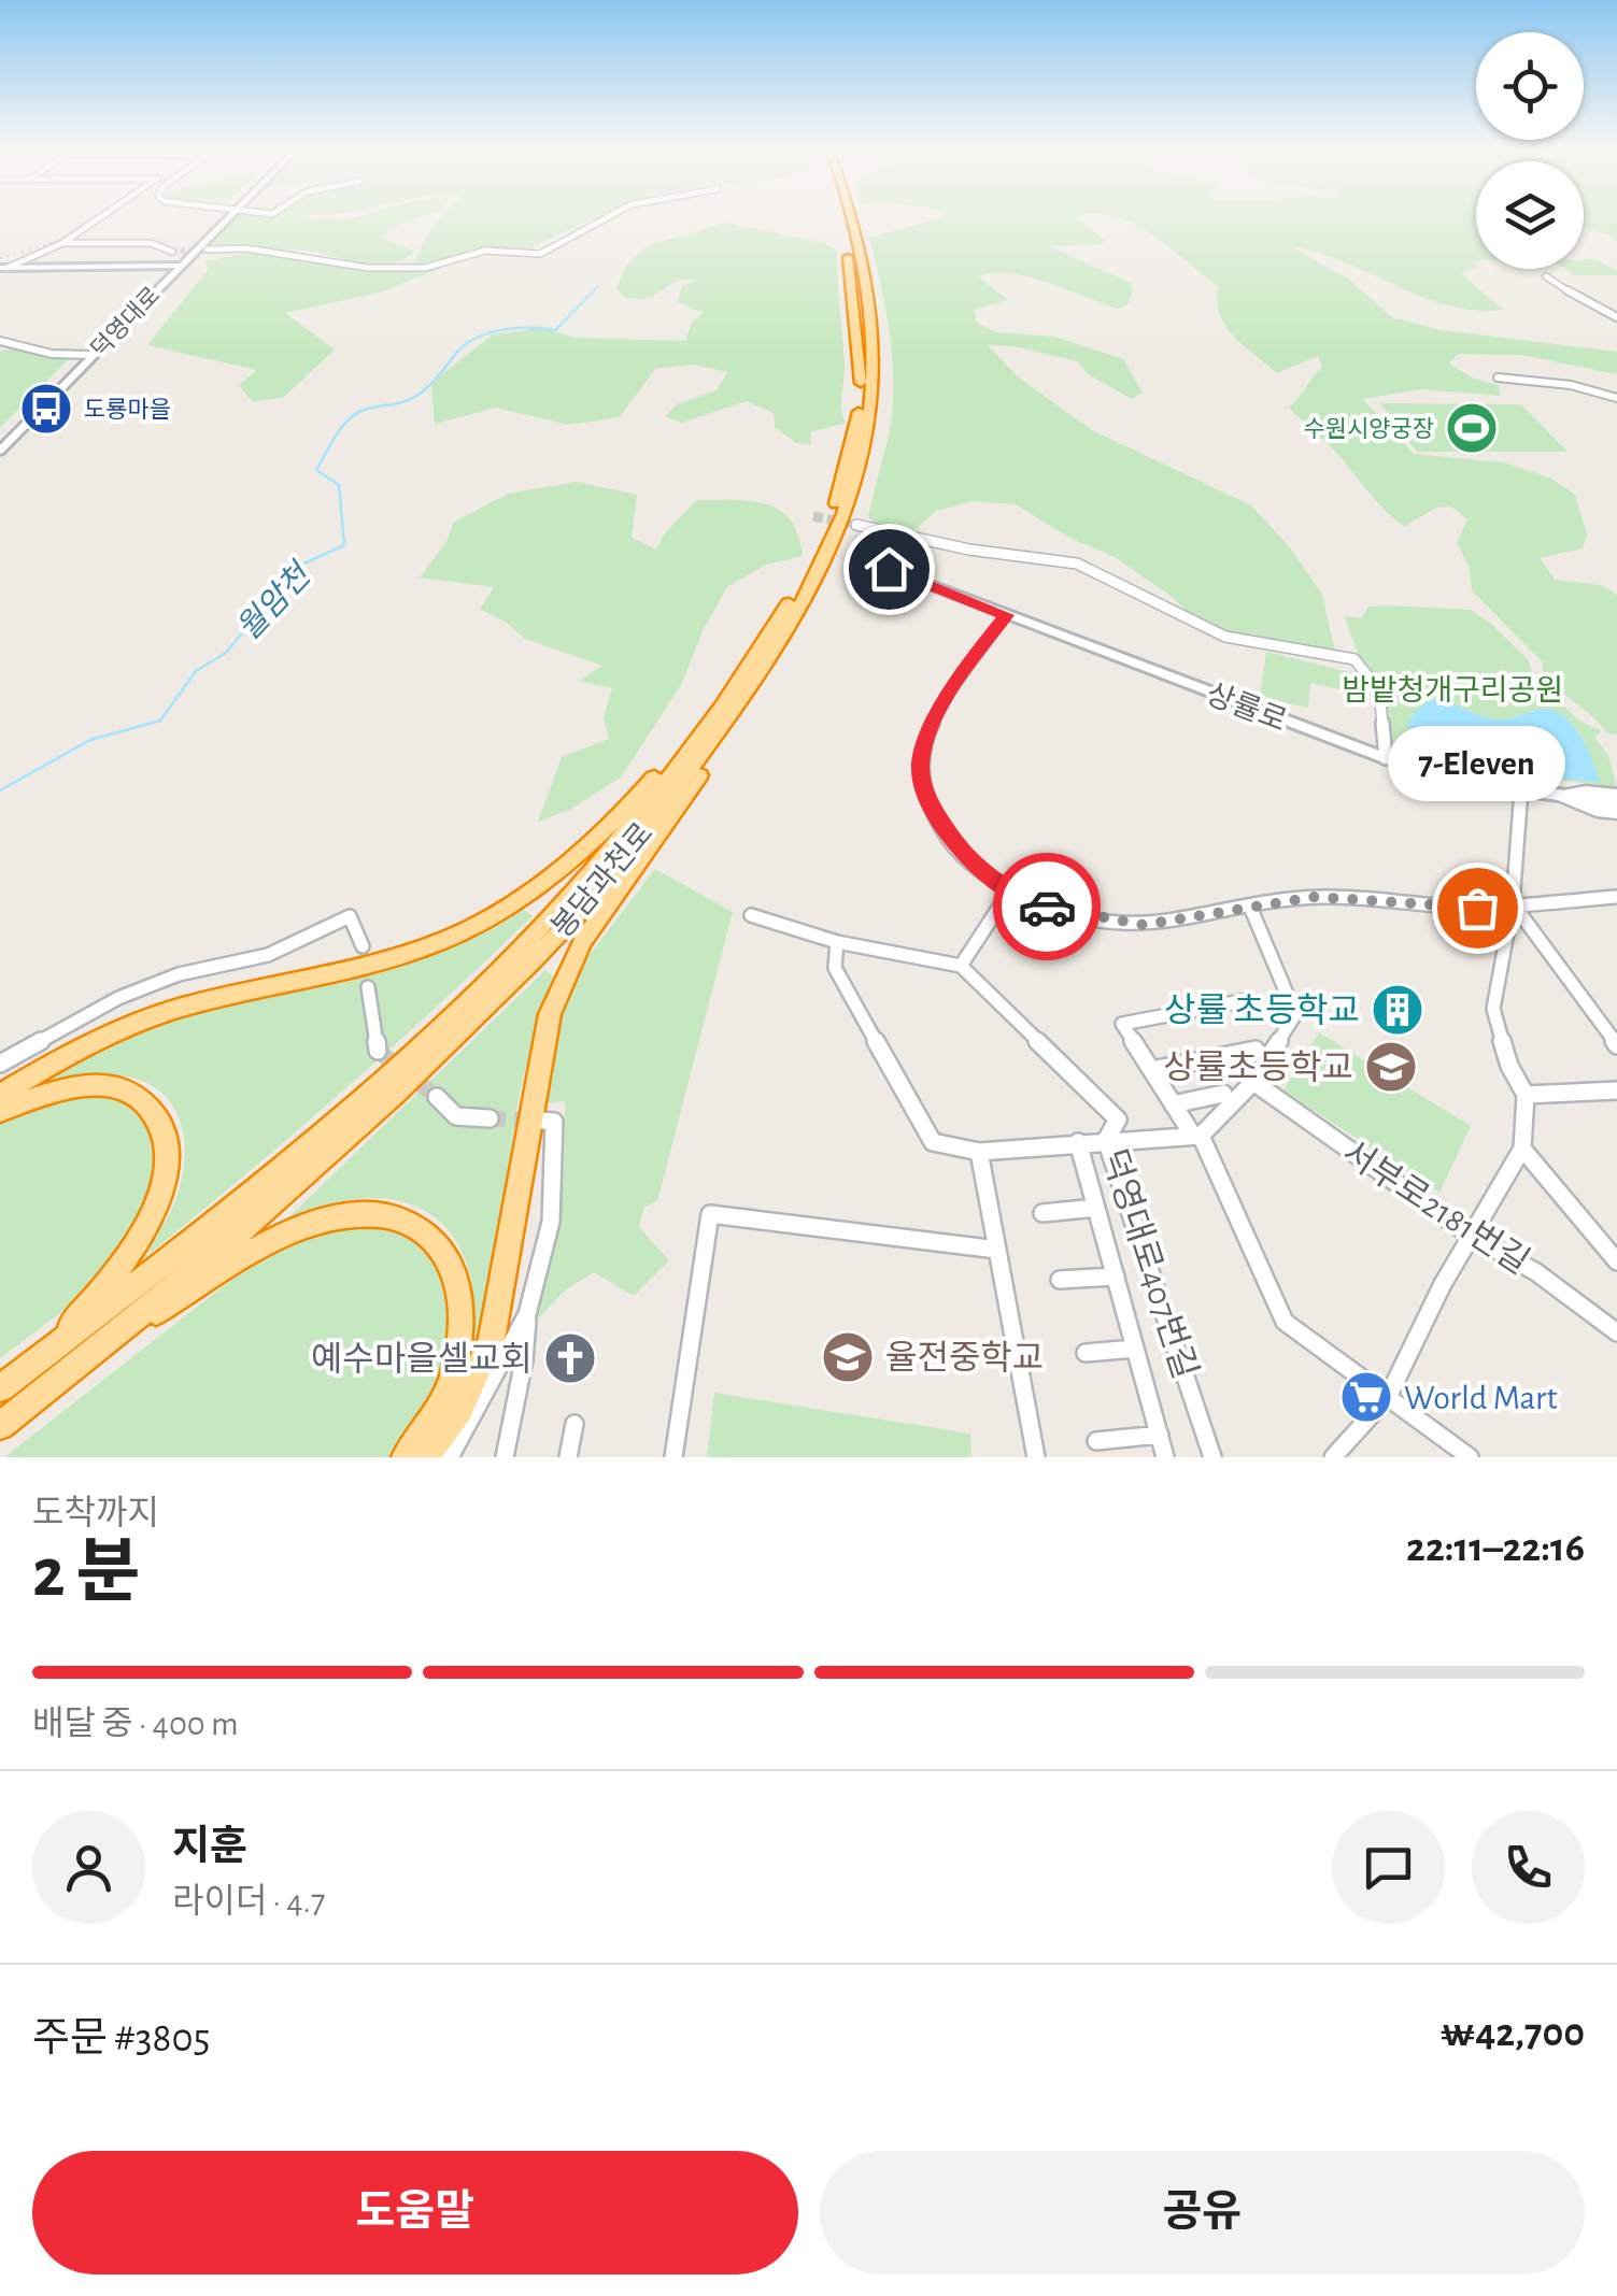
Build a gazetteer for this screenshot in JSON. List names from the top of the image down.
{
  "streets": {
    "highway": ["봉담과천로"],
    "street": [
      "덕영대로",
      "상률로",
      "서부로2181번길",
      "덕영대로407번길"
    ]
  },
  "water": ["월암천"],
  "parks": ["밤밭청개구리공원"],
  "places": {
    "bus stop": ["도룡마을"],
    "sports": ["수원시양궁장"],
    "other": ["7-Eleven"],
    "building": ["상률 초등학교"],
    "school or university": ["상률초등학교", "율전중학교"],
    "church": ["예수마을셀교회"],
    "supermarket": ["World Mart"]
  },
  "page": {
    "bubble": "7-Eleven",
    "heading": ["2 분", "도착까지", "22:11–22:16"],
    "panel": [
      "지훈",
      "라이더 · 4.7",
      "주문 #3805",
      "₩42,700"
    ],
    "bar": "배달 중 · 400 m",
    "buttons": ["도움말", "공유"]
  }
}
